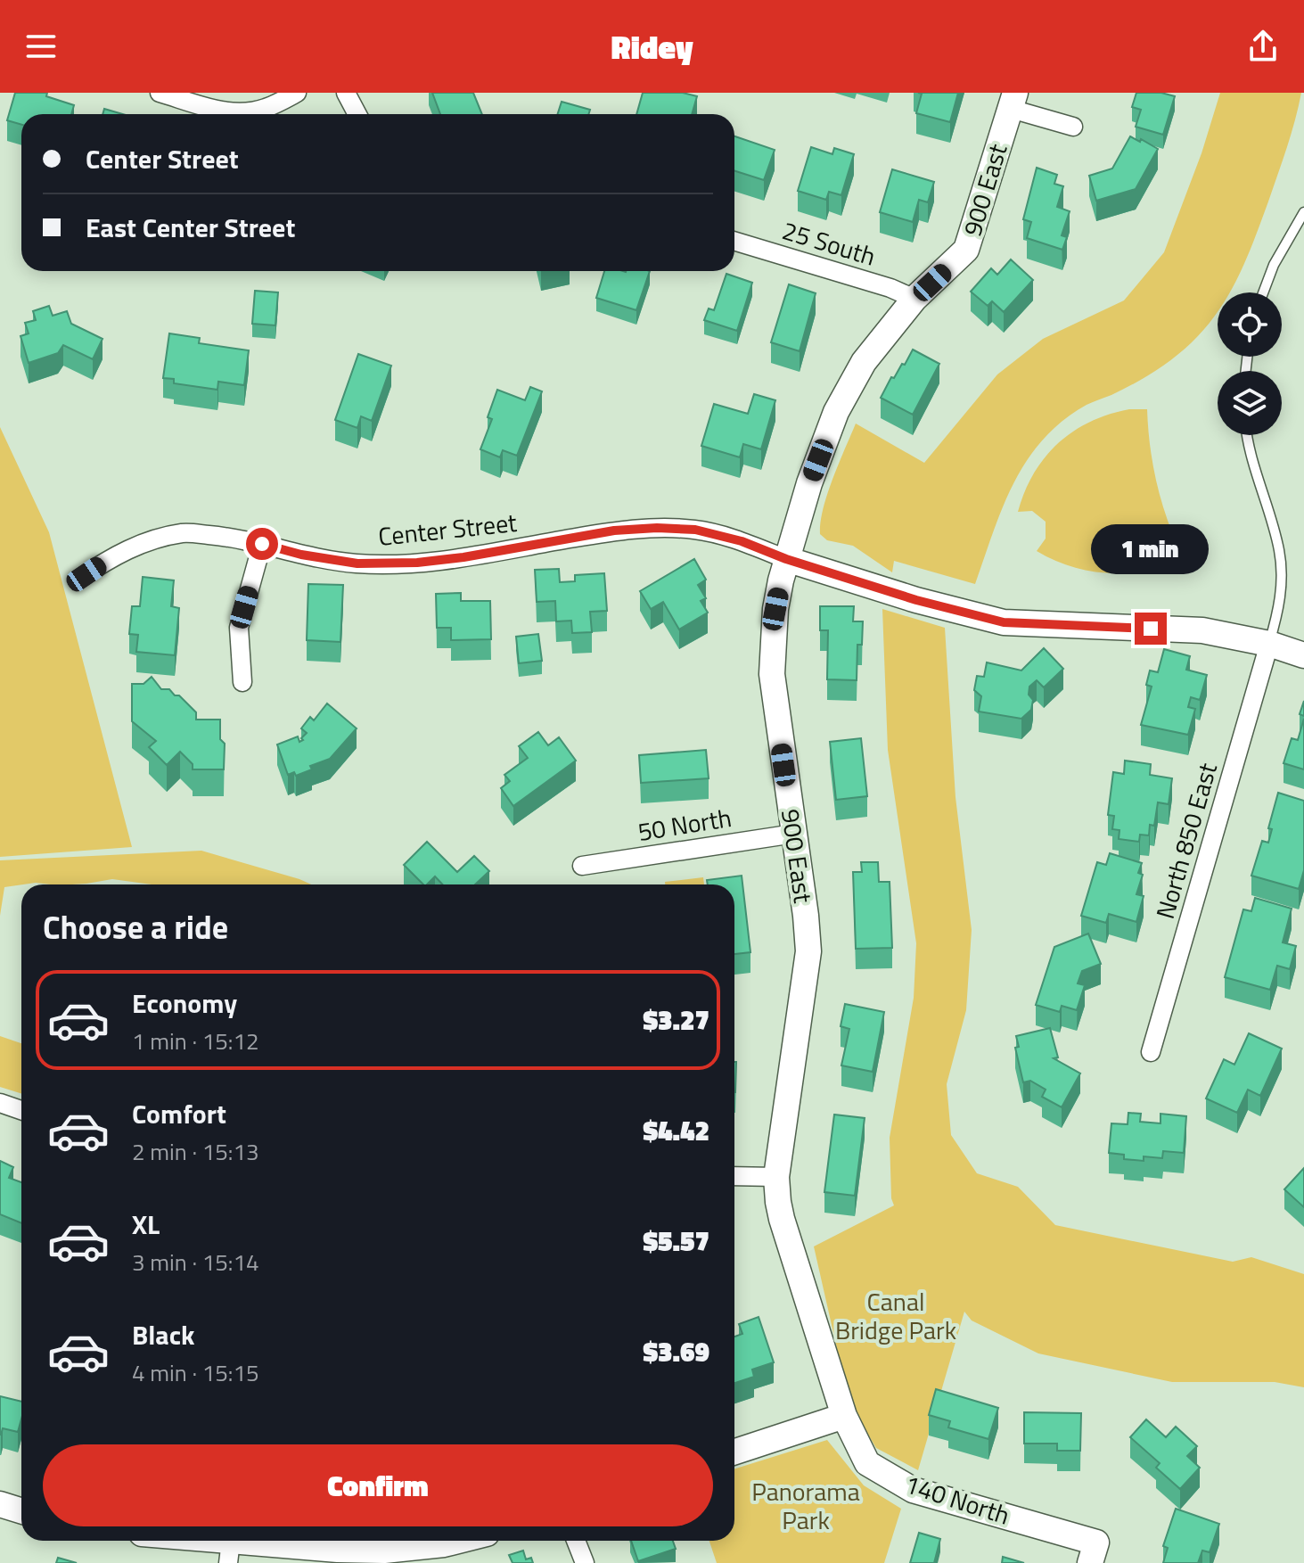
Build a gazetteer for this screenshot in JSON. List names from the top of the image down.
{
  "streets": {
    "street": [
      "900 East",
      "25 South",
      "Center Street",
      "50 North",
      "North 850 East",
      "140 North"
    ]
  },
  "crossings": [
    ["900 East", "25 South"],
    ["900 East", "Center Street"],
    ["900 East", "50 North"],
    ["900 East", "140 North"]
  ],
  "parks": ["Canal Bridge Park", "Panorama Park"],
  "page": {
    "header": "Ridey",
    "banner": ["Center Street", "East Center Street"],
    "bubble": "1 min",
    "heading": "Choose a ride",
    "list": [
      {
        "name": "Economy",
        "note": "1 min · 15:12",
        "value": "$3.27"
      },
      {
        "name": "Comfort",
        "note": "2 min · 15:13",
        "value": "$4.42"
      },
      {
        "name": "XL",
        "note": "3 min · 15:14",
        "value": "$5.57"
      },
      {
        "name": "Black",
        "note": "4 min · 15:15",
        "value": "$3.69"
      }
    ],
    "buttons": "Confirm"
  }
}
